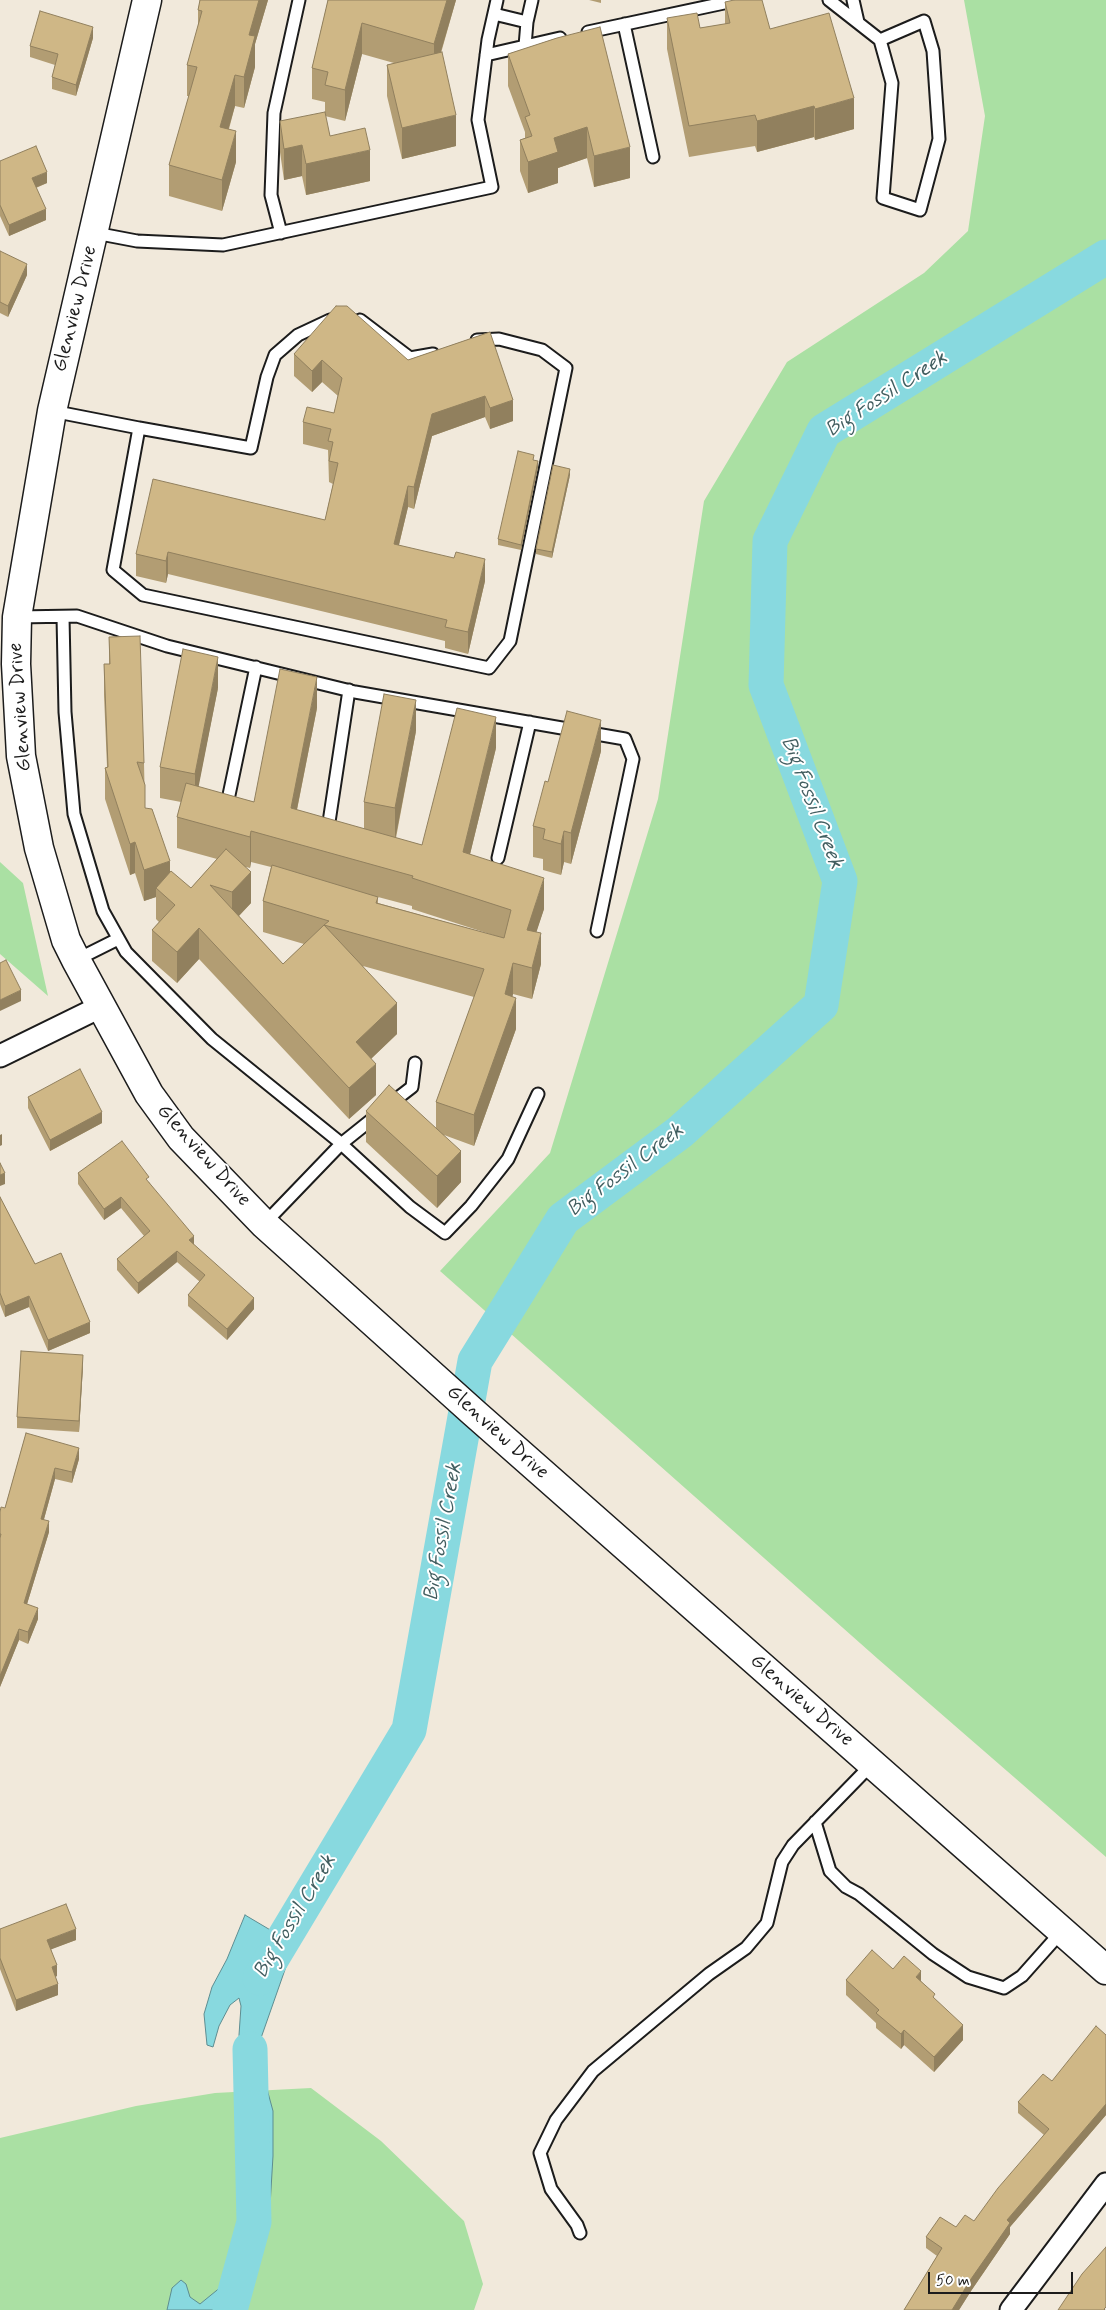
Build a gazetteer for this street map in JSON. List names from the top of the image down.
{
  "streets": {
    "main road": ["Glenview Drive"]
  },
  "water": ["Big Fossil Creek"],
  "scale_bar": "50 m"
}
